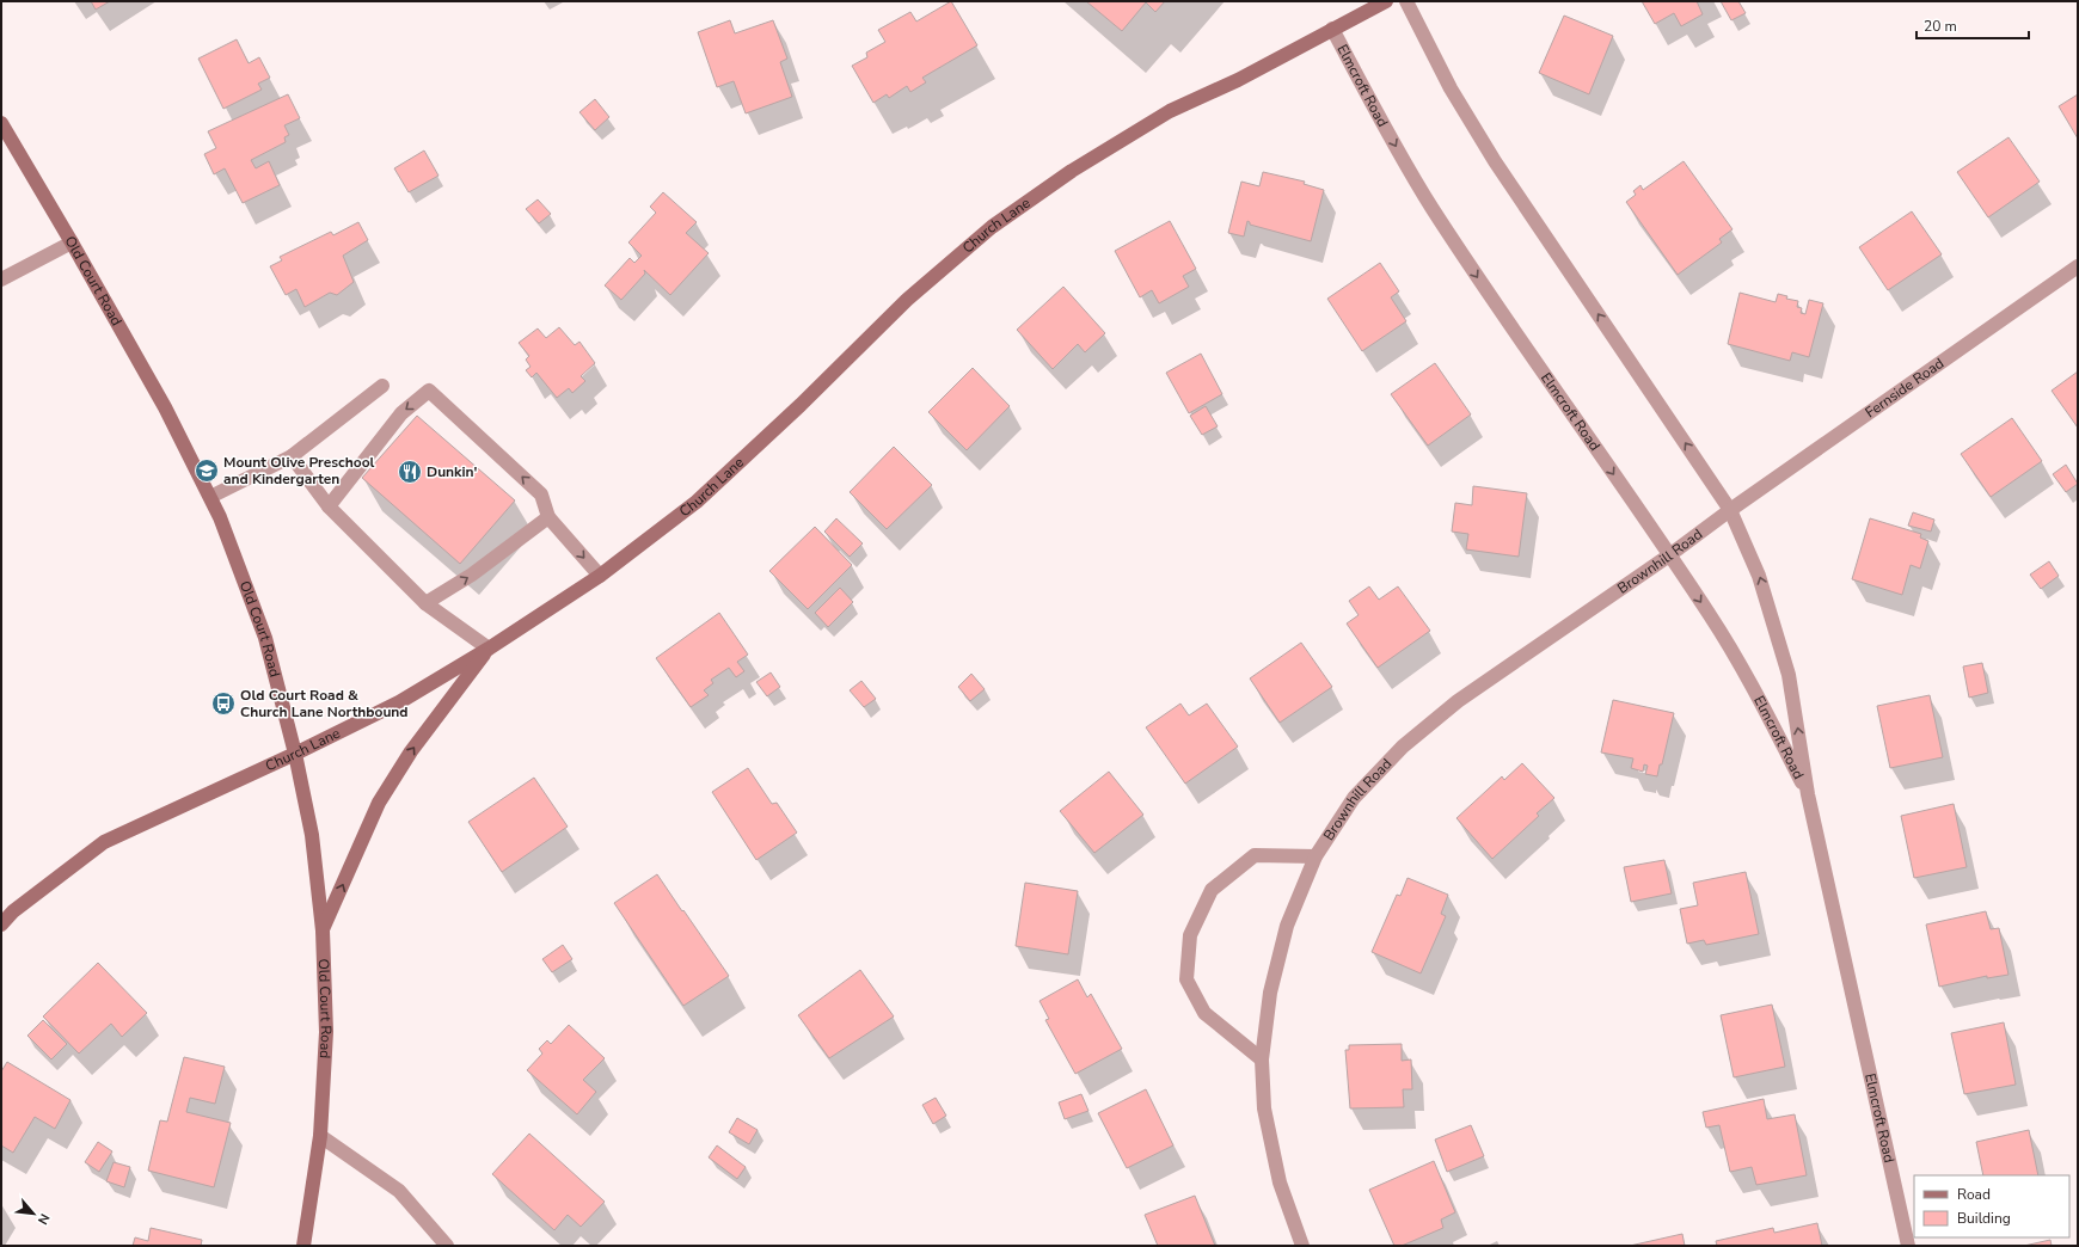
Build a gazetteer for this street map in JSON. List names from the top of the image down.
{
  "streets": {
    "street": [
      "Elmcroft Road",
      "Church Lane",
      "Old Court Road",
      "Fernside Road",
      "Brownhill Road"
    ]
  },
  "crossings": [
    ["Elmcroft Road", "Church Lane"],
    ["Elmcroft Road", "Fernside Road"],
    ["Elmcroft Road", "Brownhill Road"],
    ["Church Lane", "Old Court Road"],
    ["Fernside Road", "Brownhill Road"]
  ],
  "places": {
    "school or university": ["Mount Olive Preschool and Kindergarten"],
    "restaurant": ["Dunkin'"],
    "bus stop": ["Old Court Road & Church Lane Northbound"]
  },
  "legend": ["Road", "Building"],
  "scale_bar": "20 m",
  "north": "bottom right"
}
